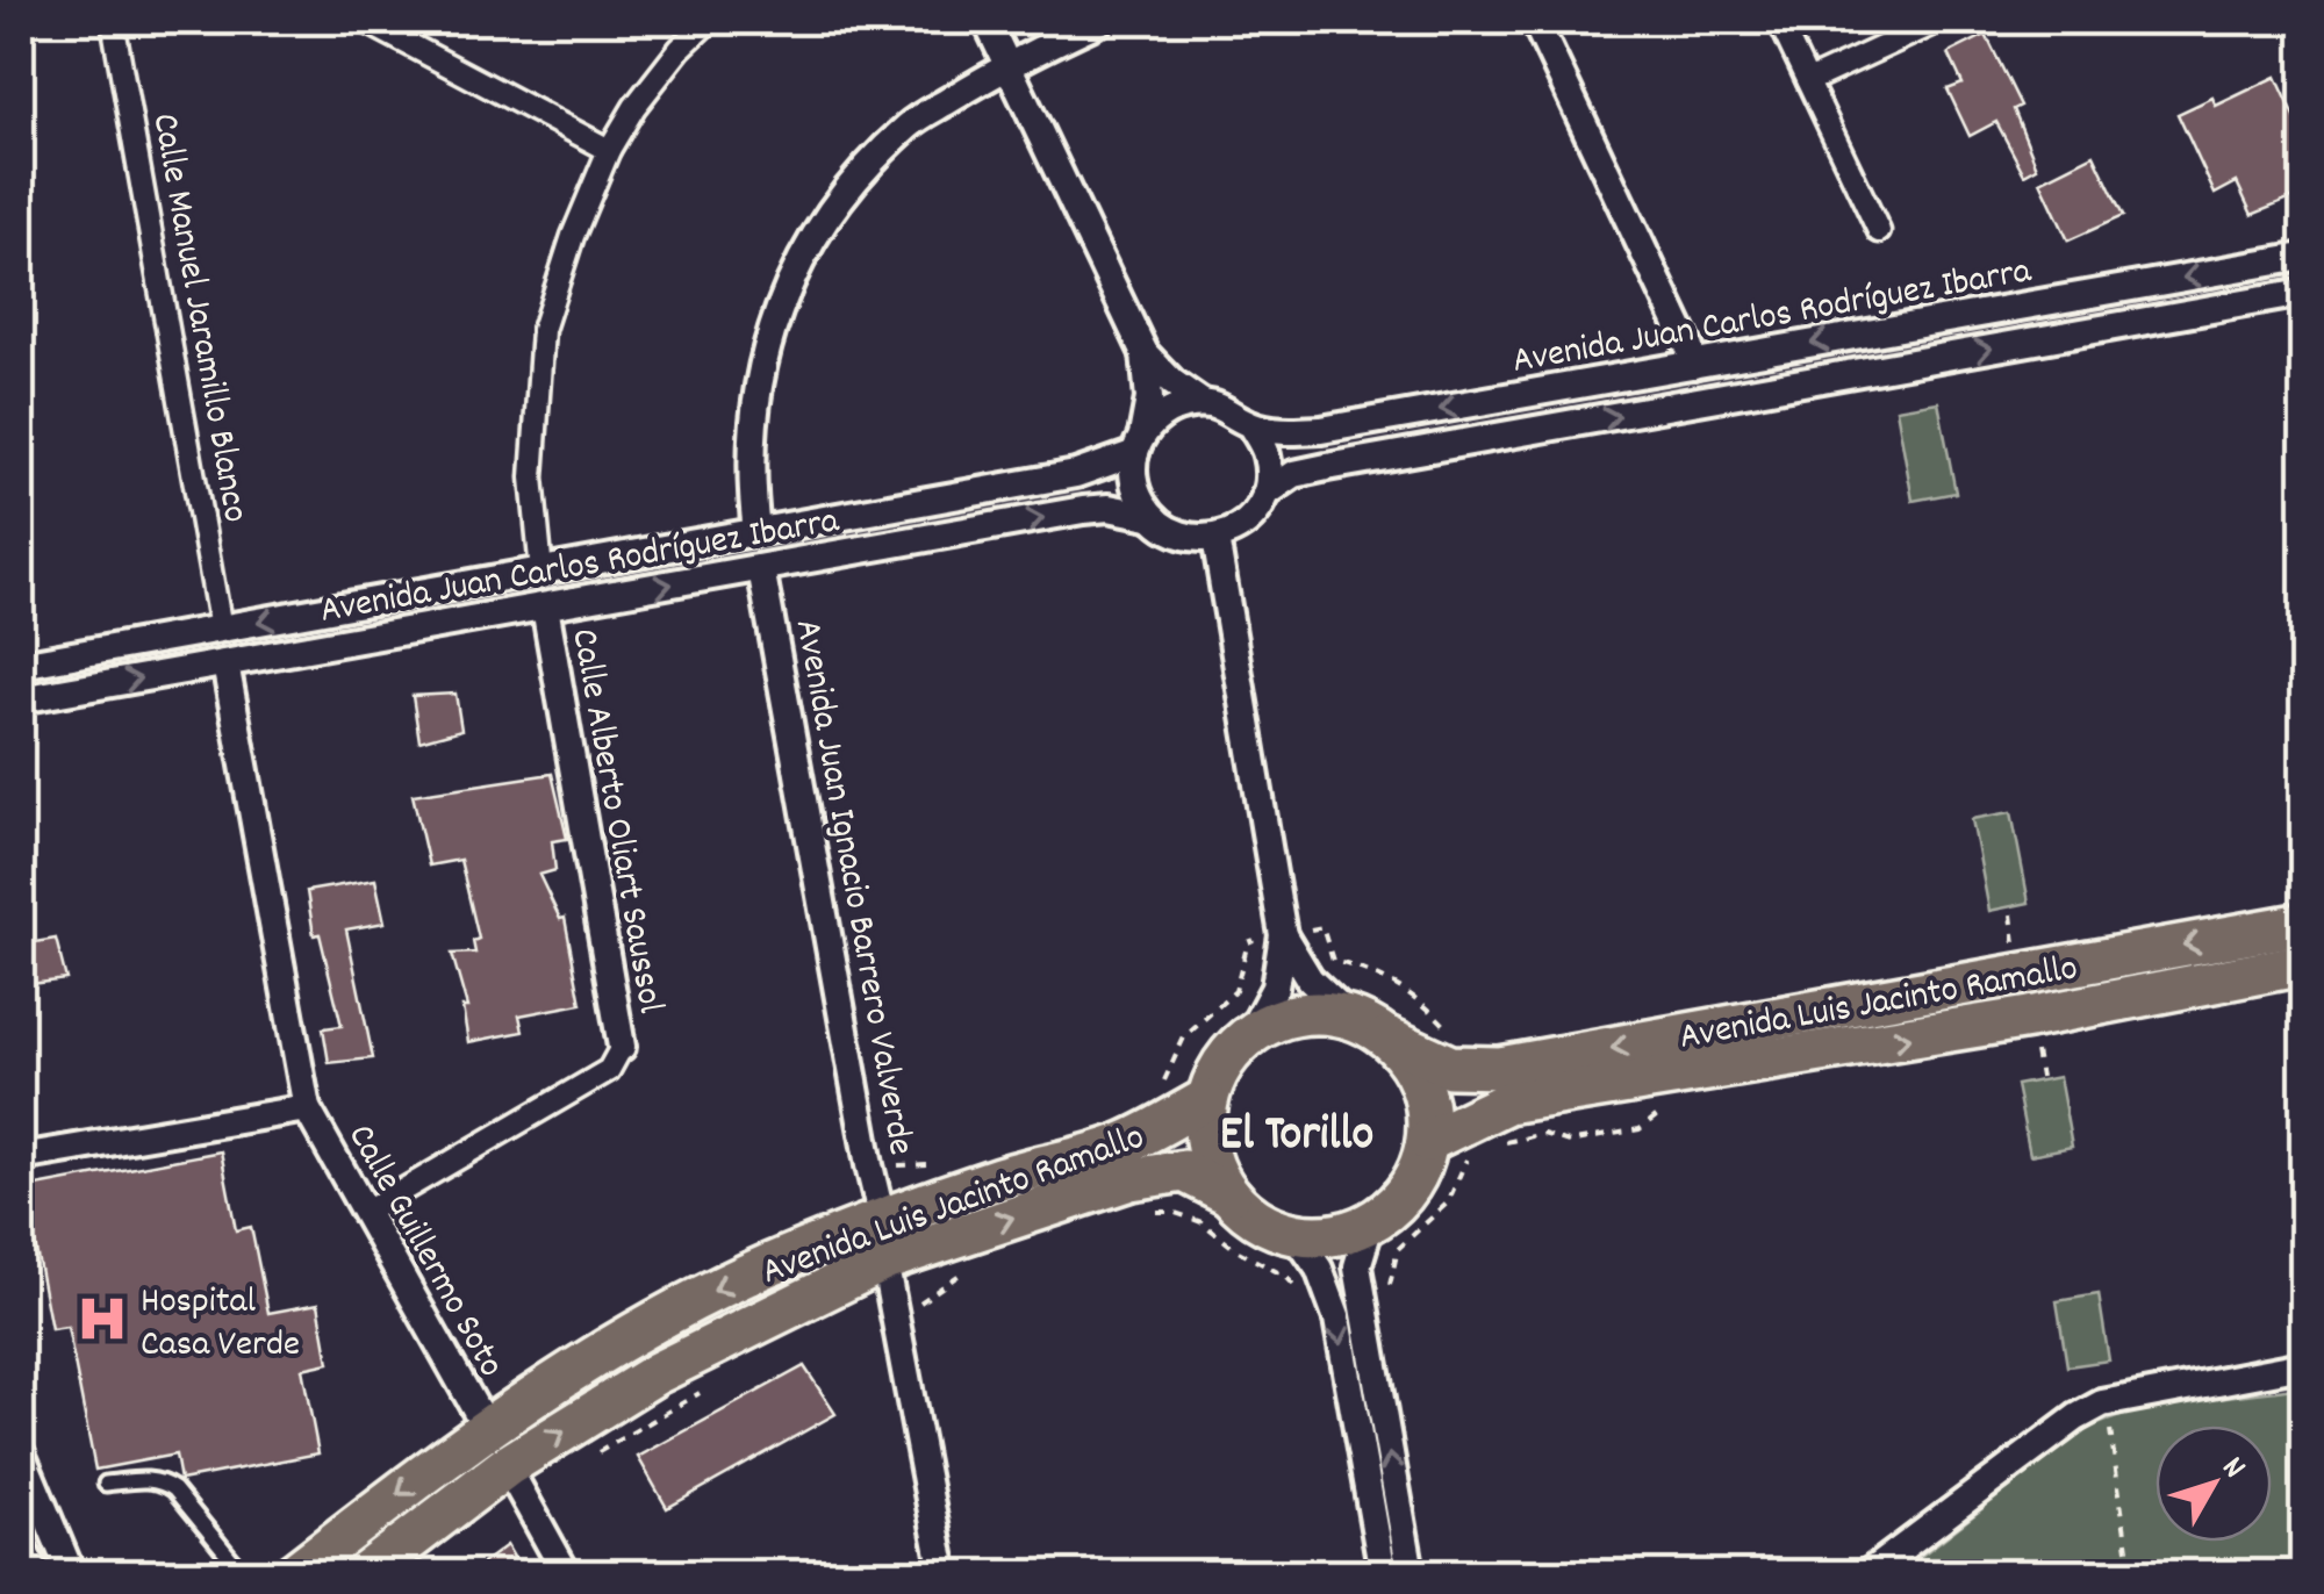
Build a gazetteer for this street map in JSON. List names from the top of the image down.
{
  "streets": {
    "main road": ["Avenida Luis Jacinto Ramallo"],
    "street": [
      "Avenida Juan Carlos Rodríguez Ibarra",
      "Calle Manuel Jaramillo Blanco",
      "Calle Alberto Oliart Saussol",
      "Avenida Juan Ignacio Barrero Valverde",
      "Calle Guillermo Soto"
    ]
  },
  "crossings": [
    ["Avenida Juan Carlos Rodríguez Ibarra", "Calle Manuel Jaramillo Blanco"],
    ["Avenida Juan Carlos Rodríguez Ibarra", "Calle Alberto Oliart Saussol"],
    ["Avenida Juan Carlos Rodríguez Ibarra", "Avenida Juan Ignacio Barrero Valverde"],
    ["Avenida Juan Ignacio Barrero Valverde", "Avenida Luis Jacinto Ramallo"],
    ["Avenida Luis Jacinto Ramallo", "Calle Guillermo Soto"]
  ],
  "districts": ["El Torillo"],
  "places": {
    "hospital": ["Hospital Casa Verde"]
  },
  "north": "top right"
}
